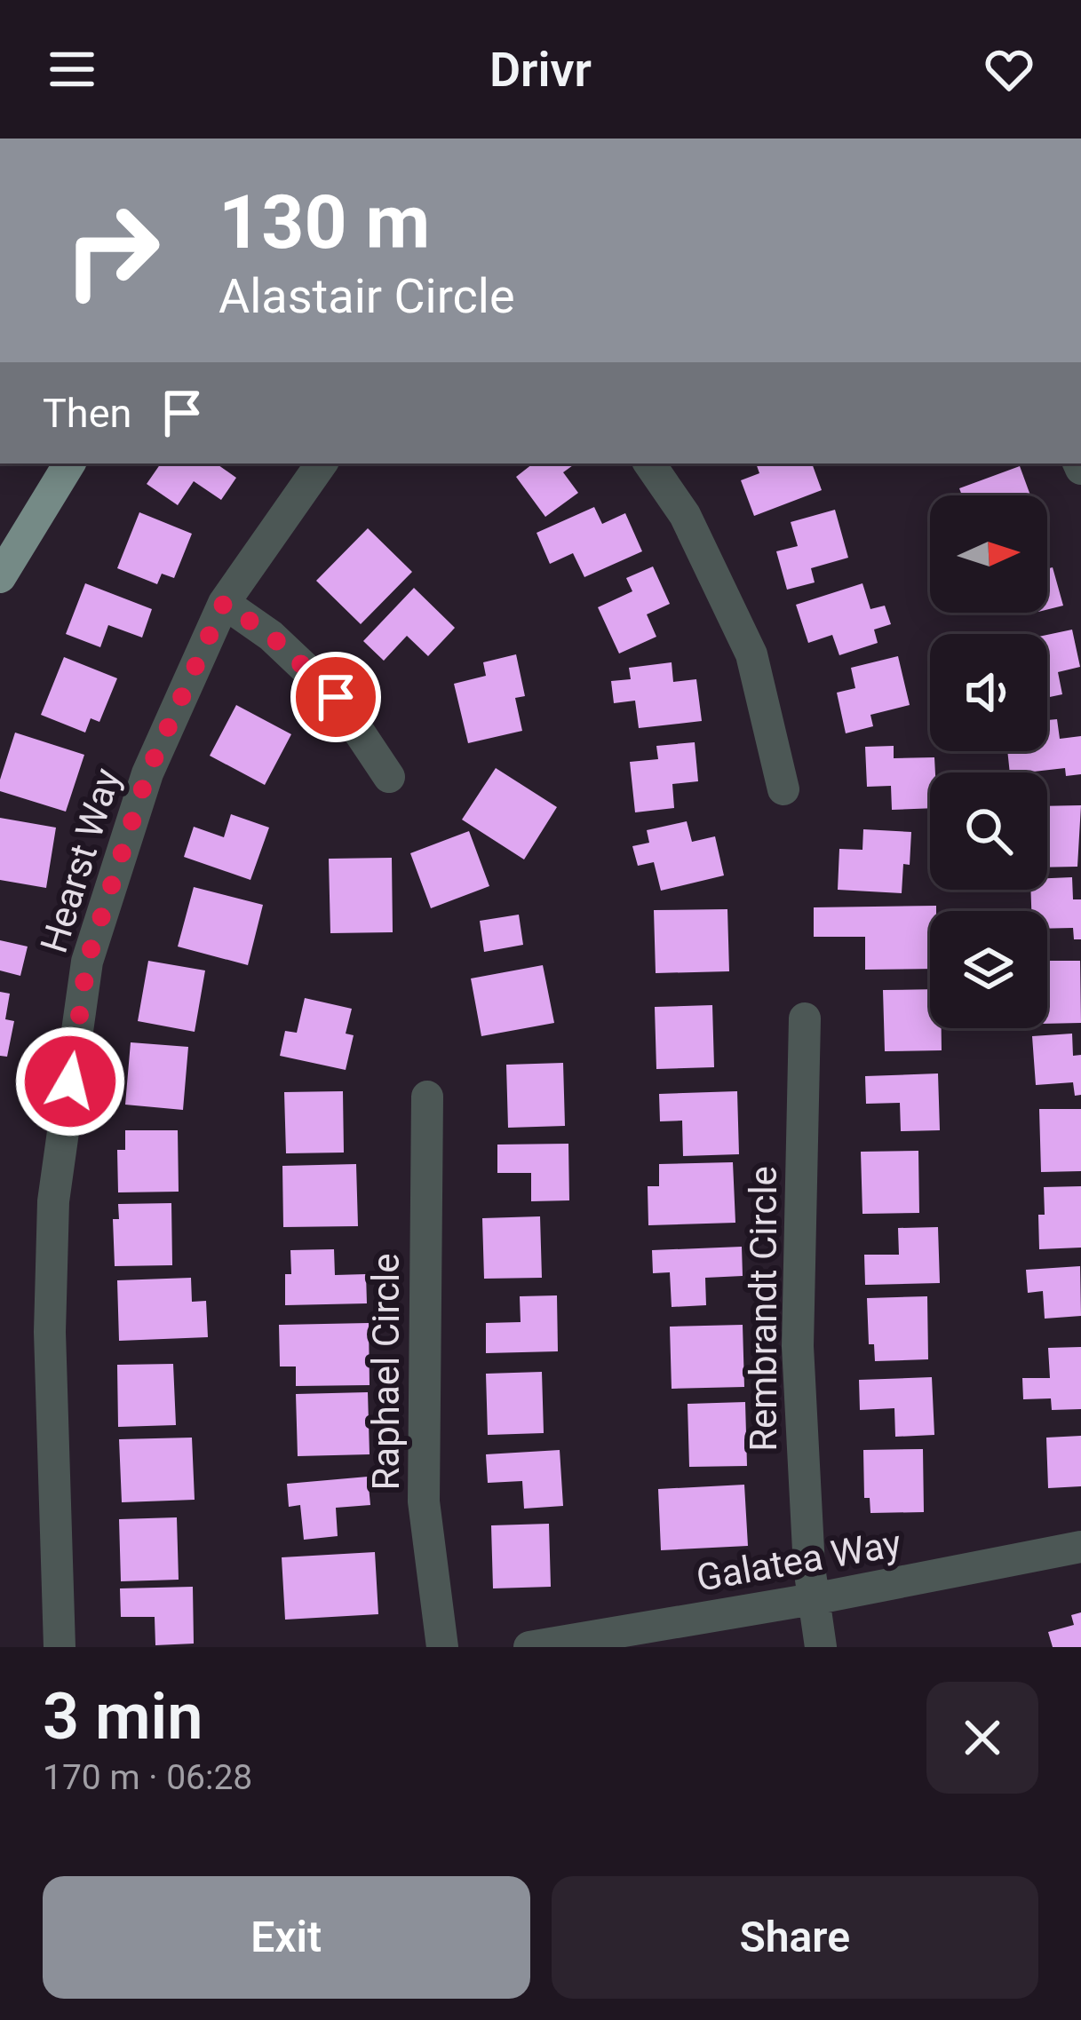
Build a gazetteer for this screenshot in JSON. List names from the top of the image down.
{
  "streets": {
    "street": [
      "Hearst Way",
      "Rembrandt Circle",
      "Raphael Circle",
      "Galatea Way"
    ]
  },
  "crossings": [
    ["Rembrandt Circle", "Galatea Way"]
  ],
  "north": "right",
  "page": {
    "header": "Drivr",
    "turn": ["130 m", "Alastair Circle"],
    "then": "Then",
    "heading": ["3 min", "170 m · 06:28"],
    "buttons": ["Exit", "Share"]
  }
}
